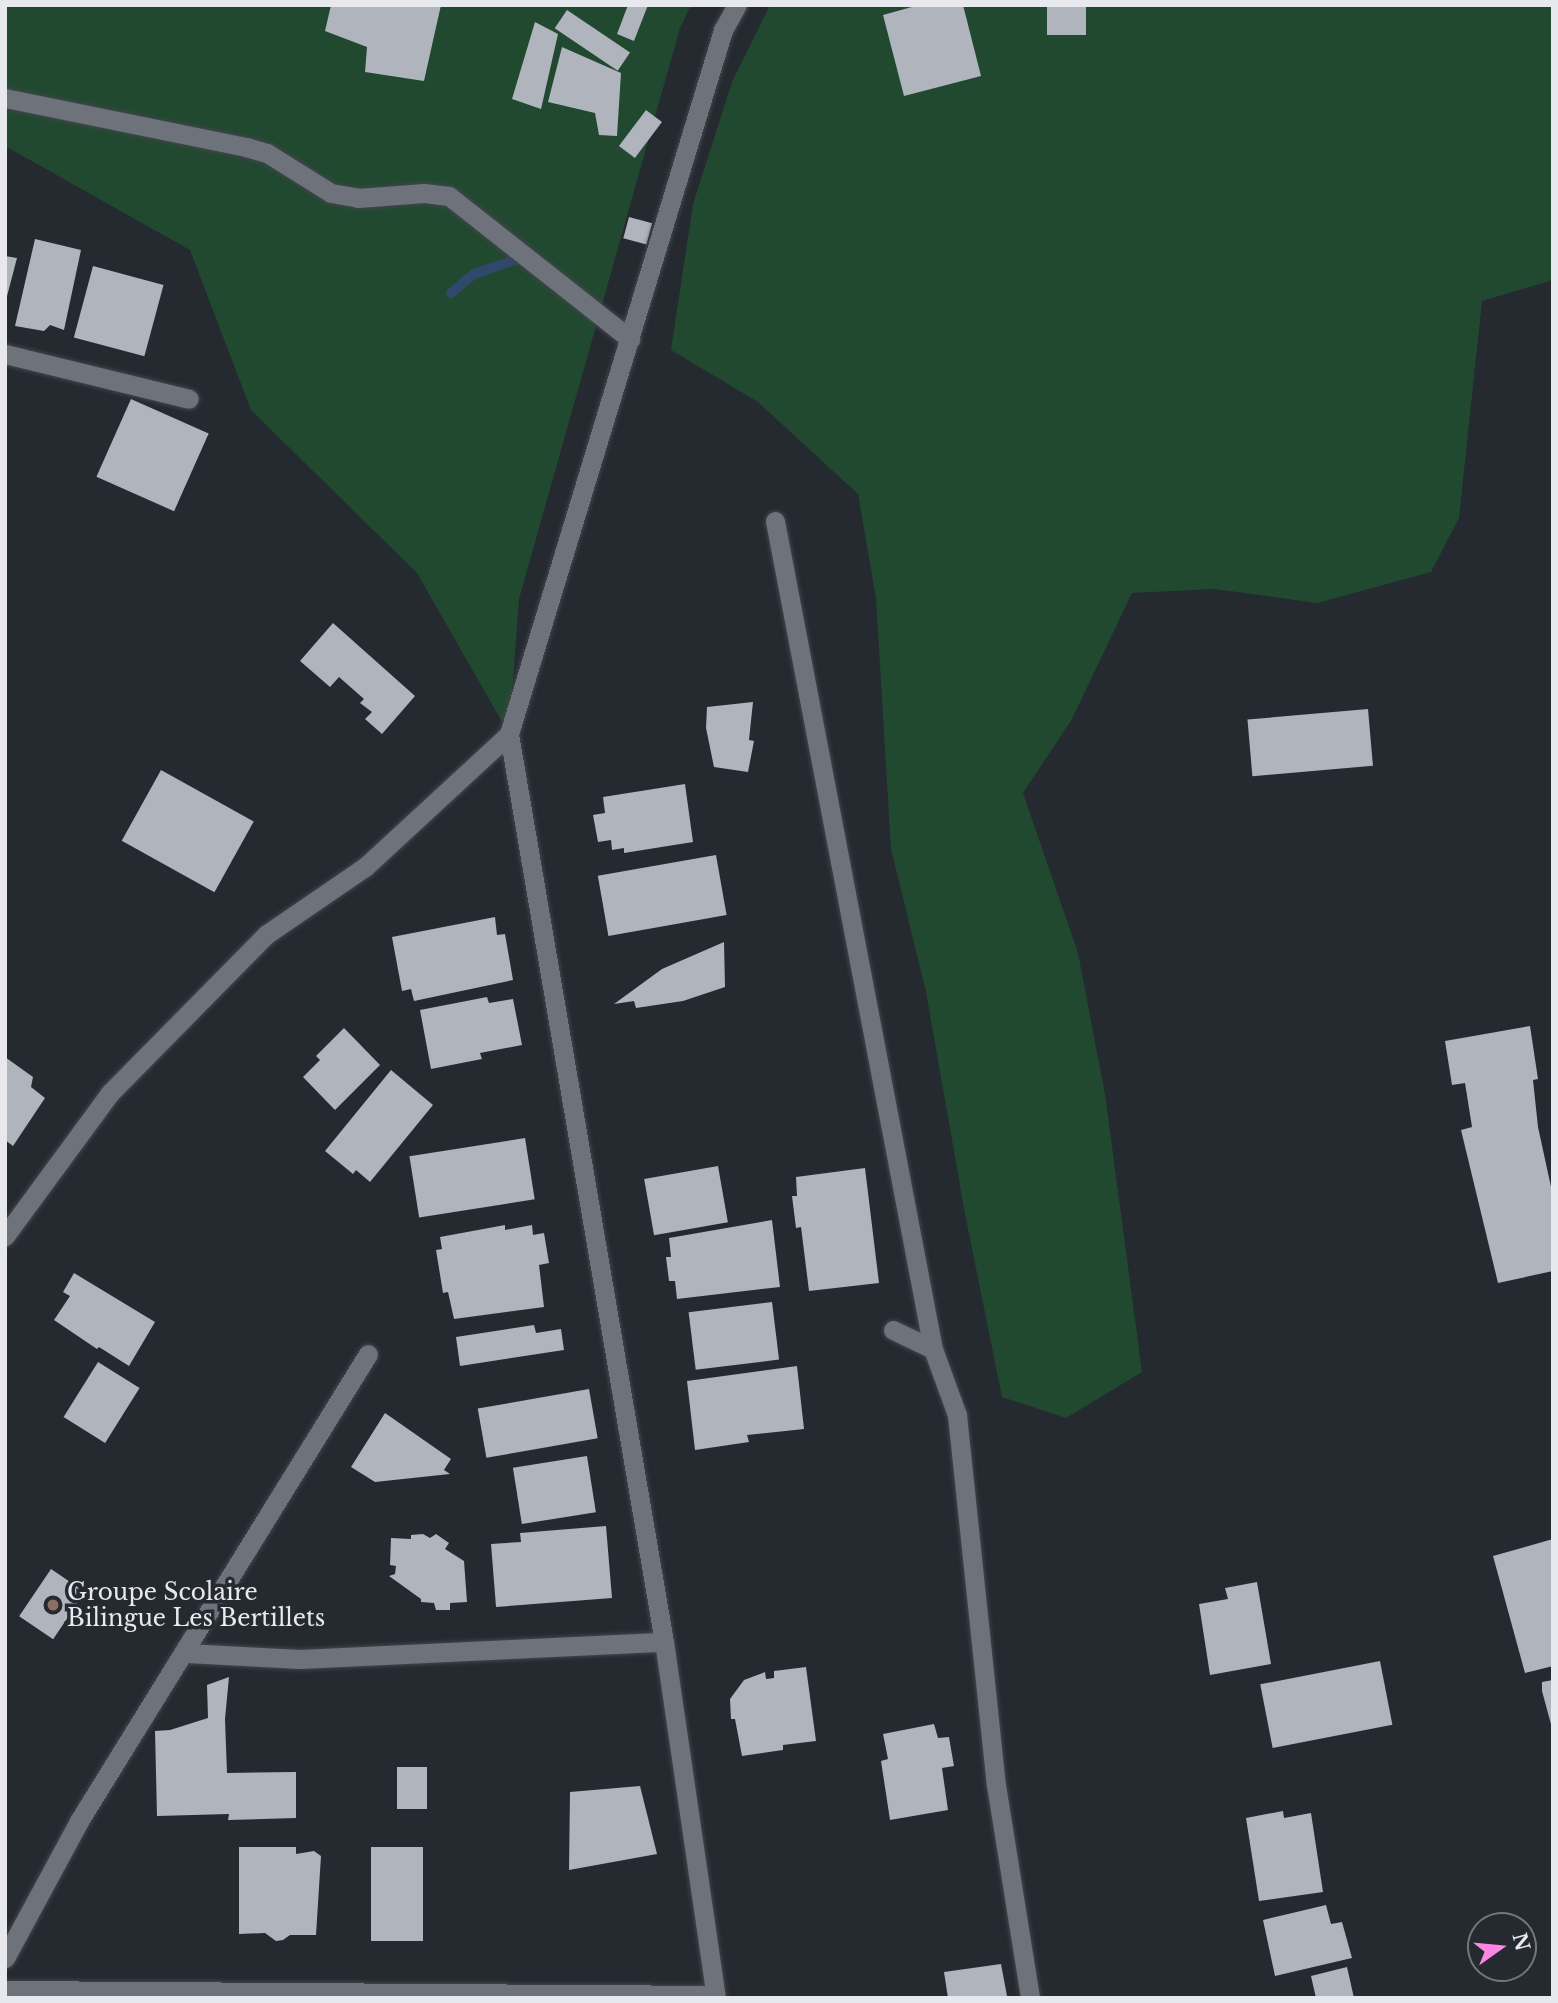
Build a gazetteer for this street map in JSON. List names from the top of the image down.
{
  "places": ["Groupe Scolaire Bilingue Les Bertillets"],
  "north": "right"
}
